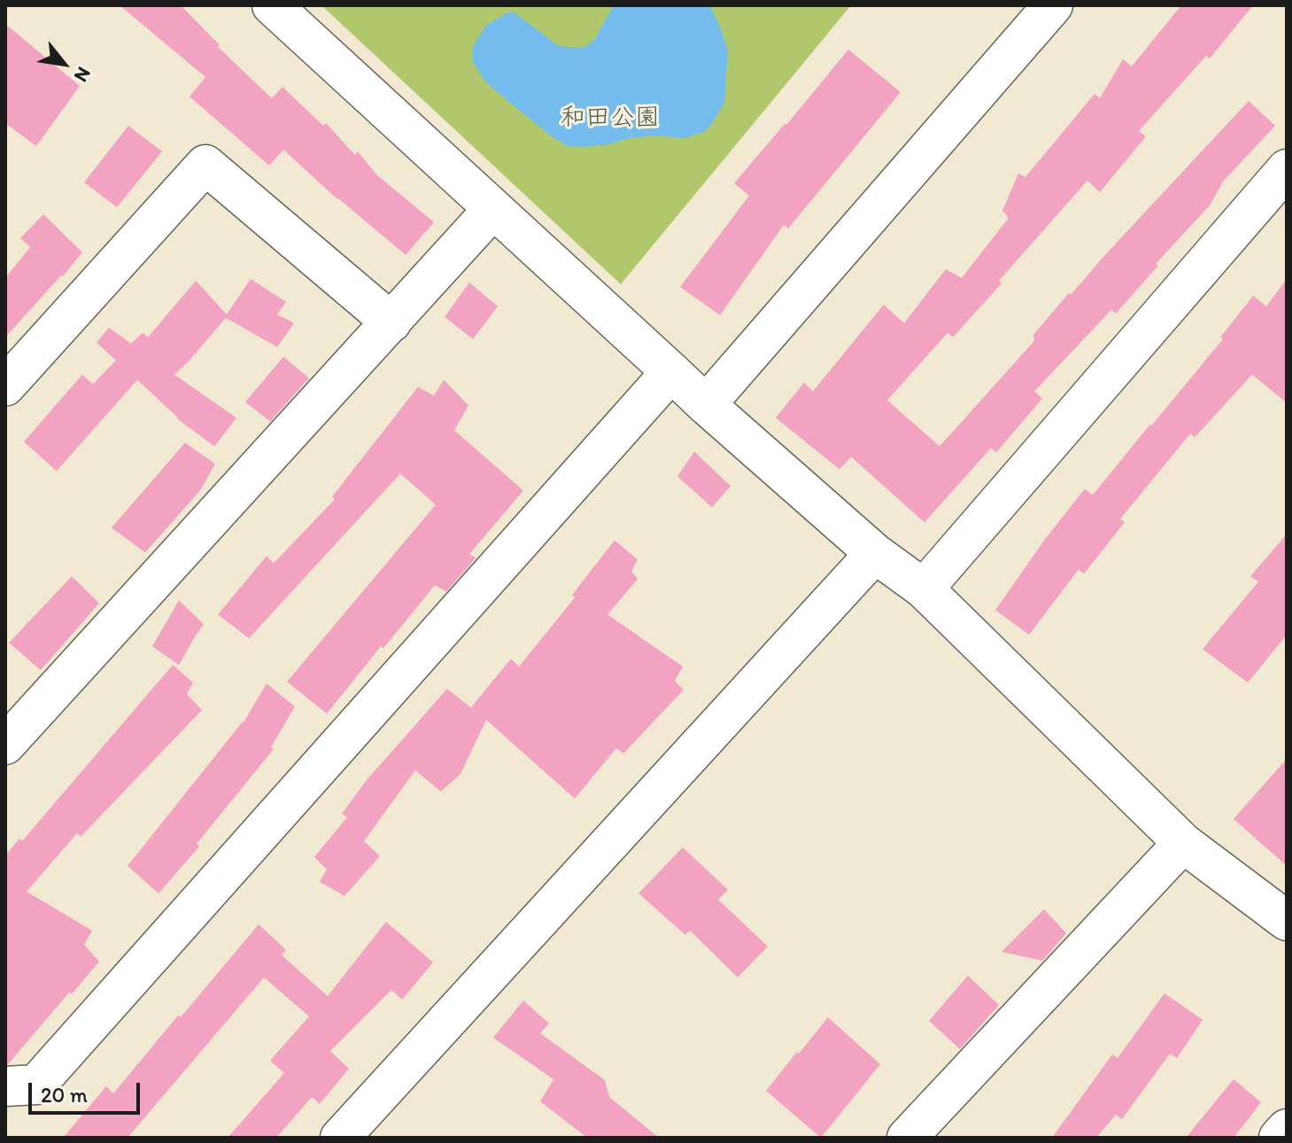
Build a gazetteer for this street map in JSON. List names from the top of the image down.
{
  "parks": ["和田公園"],
  "scale_bar": "20 m",
  "north": "bottom right"
}
